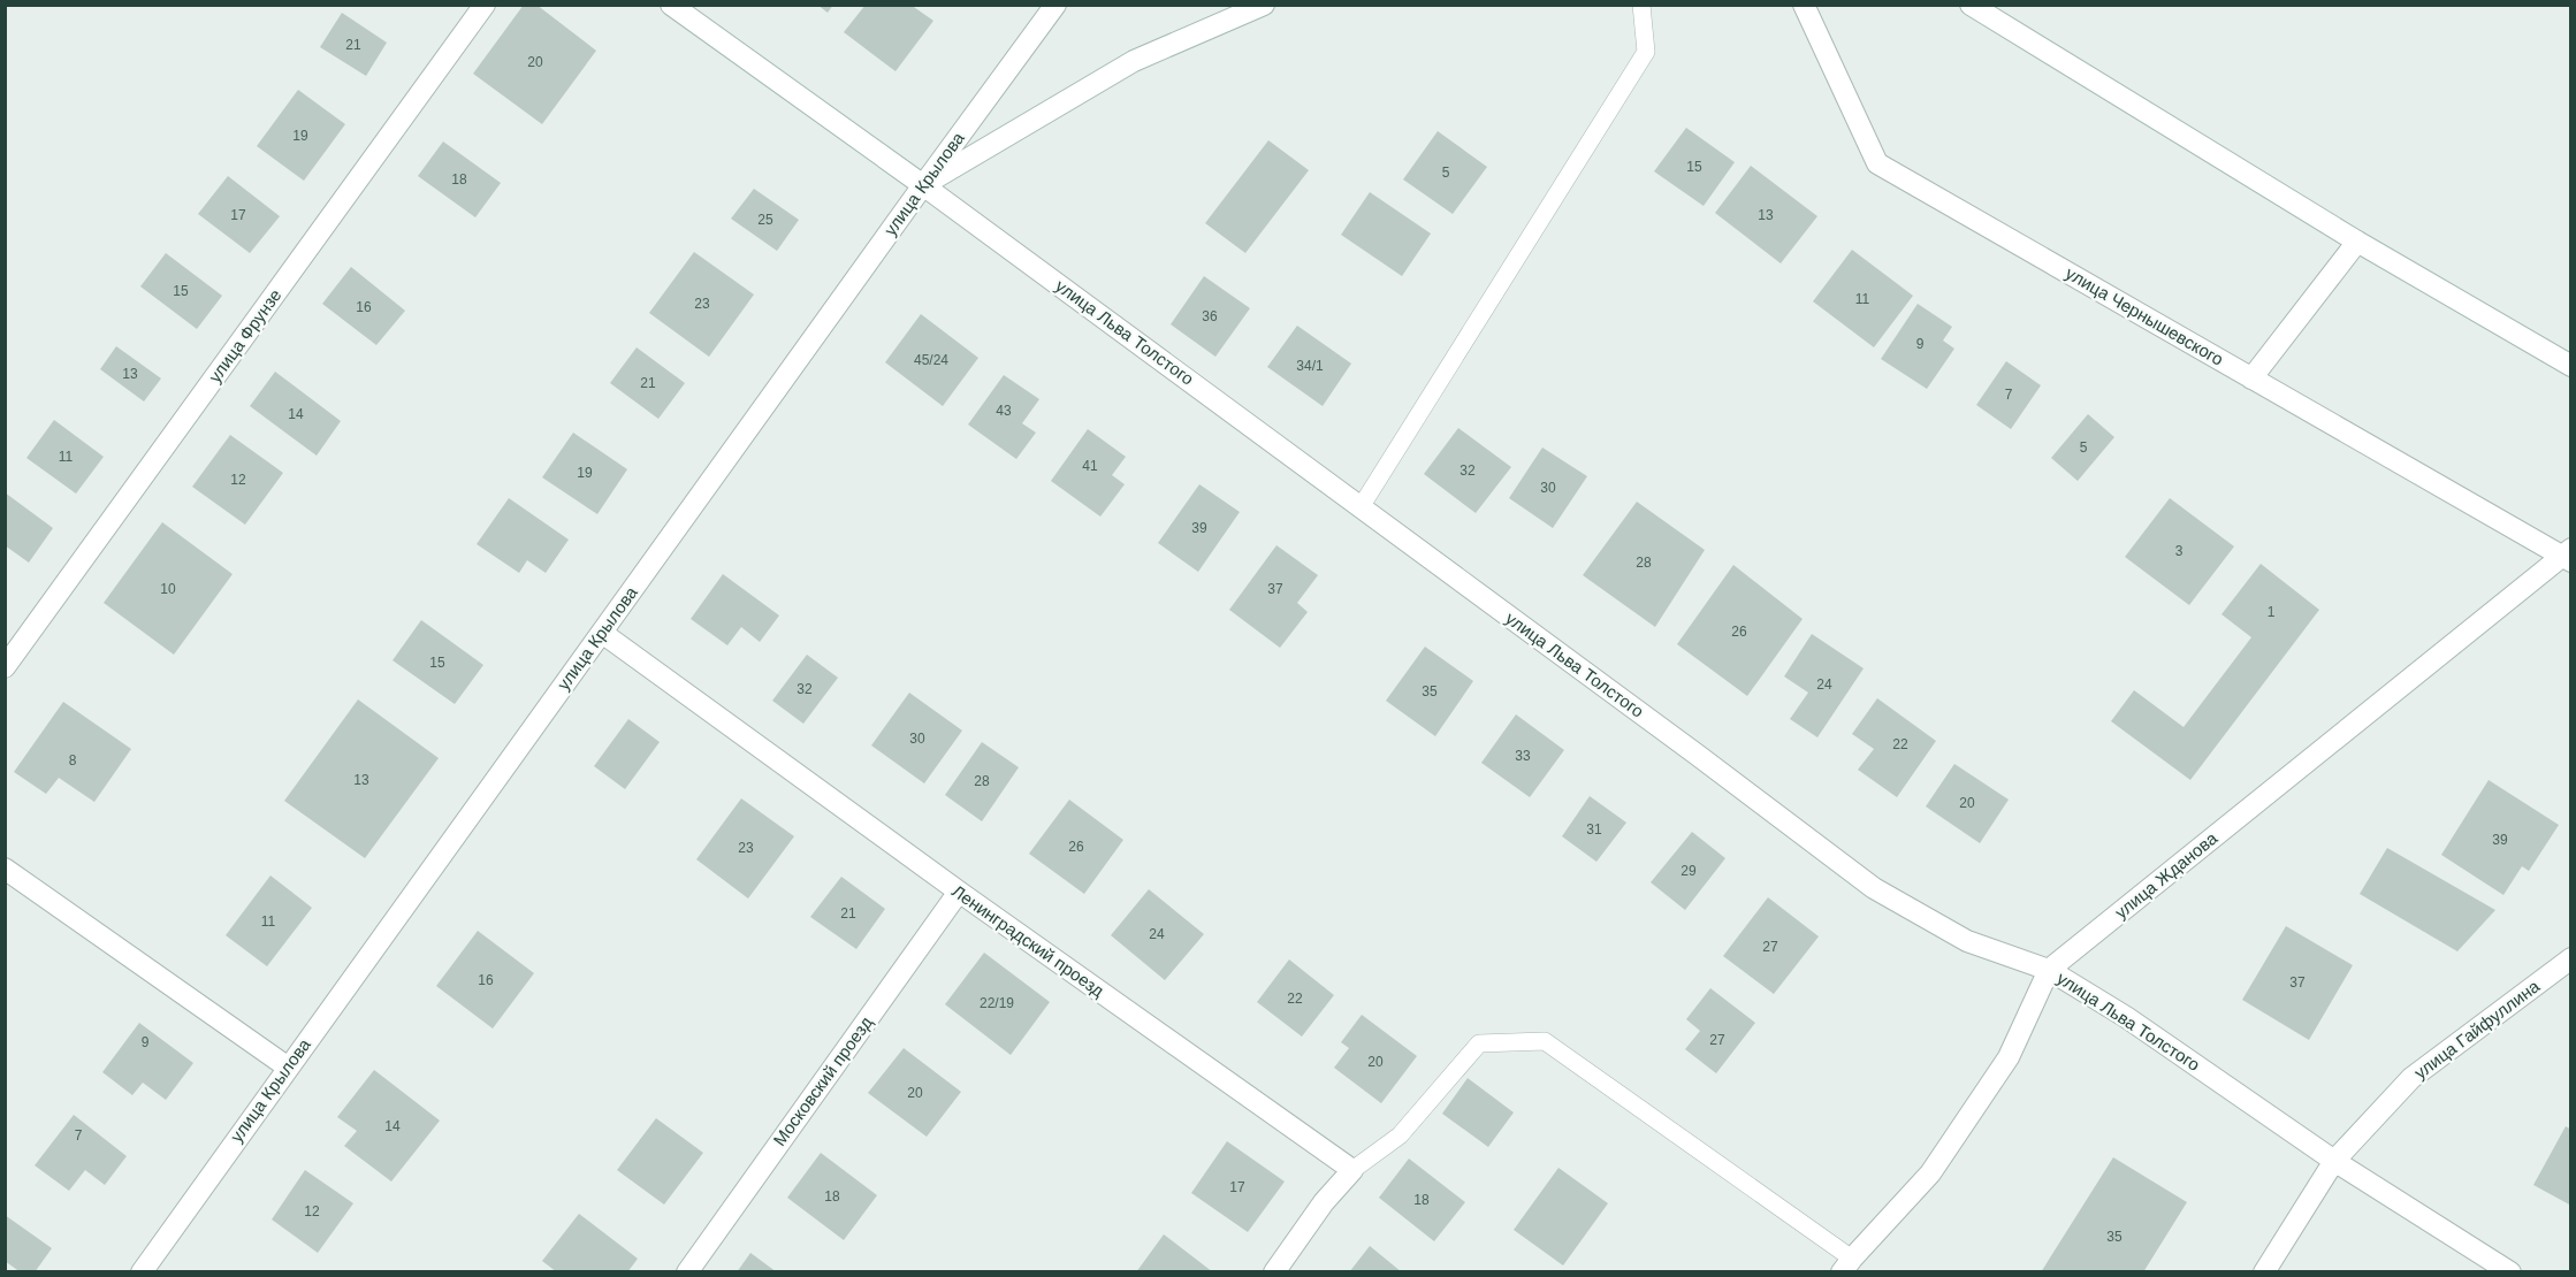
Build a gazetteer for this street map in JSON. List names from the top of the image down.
{
  "streets": {
    "street": [
      "улица Крылова",
      "улица Чернышевского",
      "улица Льва Толстого",
      "улица Фрунзе",
      "улица Жданова",
      "Ленинградский проезд",
      "улица Гайфуллина",
      "Московский проезд"
    ]
  },
  "crossings": [
    ["улица Крылова", "улица Льва Толстого"],
    ["улица Крылова", "Ленинградский проезд"],
    ["улица Чернышевского", "улица Жданова"],
    ["улица Льва Толстого", "улица Жданова"],
    ["улица Льва Толстого", "улица Гайфуллина"],
    ["Ленинградский проезд", "Московский проезд"]
  ],
  "house_numbers": [
    "21",
    "20",
    "19",
    "15",
    "5",
    "18",
    "17",
    "13",
    "25",
    "15",
    "11",
    "23",
    "16",
    "36",
    "9",
    "45/24",
    "34/1",
    "13",
    "21",
    "7",
    "43",
    "14",
    "5",
    "11",
    "41",
    "32",
    "19",
    "12",
    "30",
    "39",
    "3",
    "28",
    "10",
    "37",
    "1",
    "26",
    "15",
    "24",
    "32",
    "35",
    "30",
    "22",
    "33",
    "8",
    "13",
    "28",
    "20",
    "31",
    "39",
    "26",
    "23",
    "29",
    "21",
    "11",
    "24",
    "27",
    "16",
    "37",
    "22",
    "22/19",
    "27",
    "9",
    "20",
    "20",
    "14",
    "7",
    "17",
    "18",
    "18",
    "12",
    "35"
  ]
}
